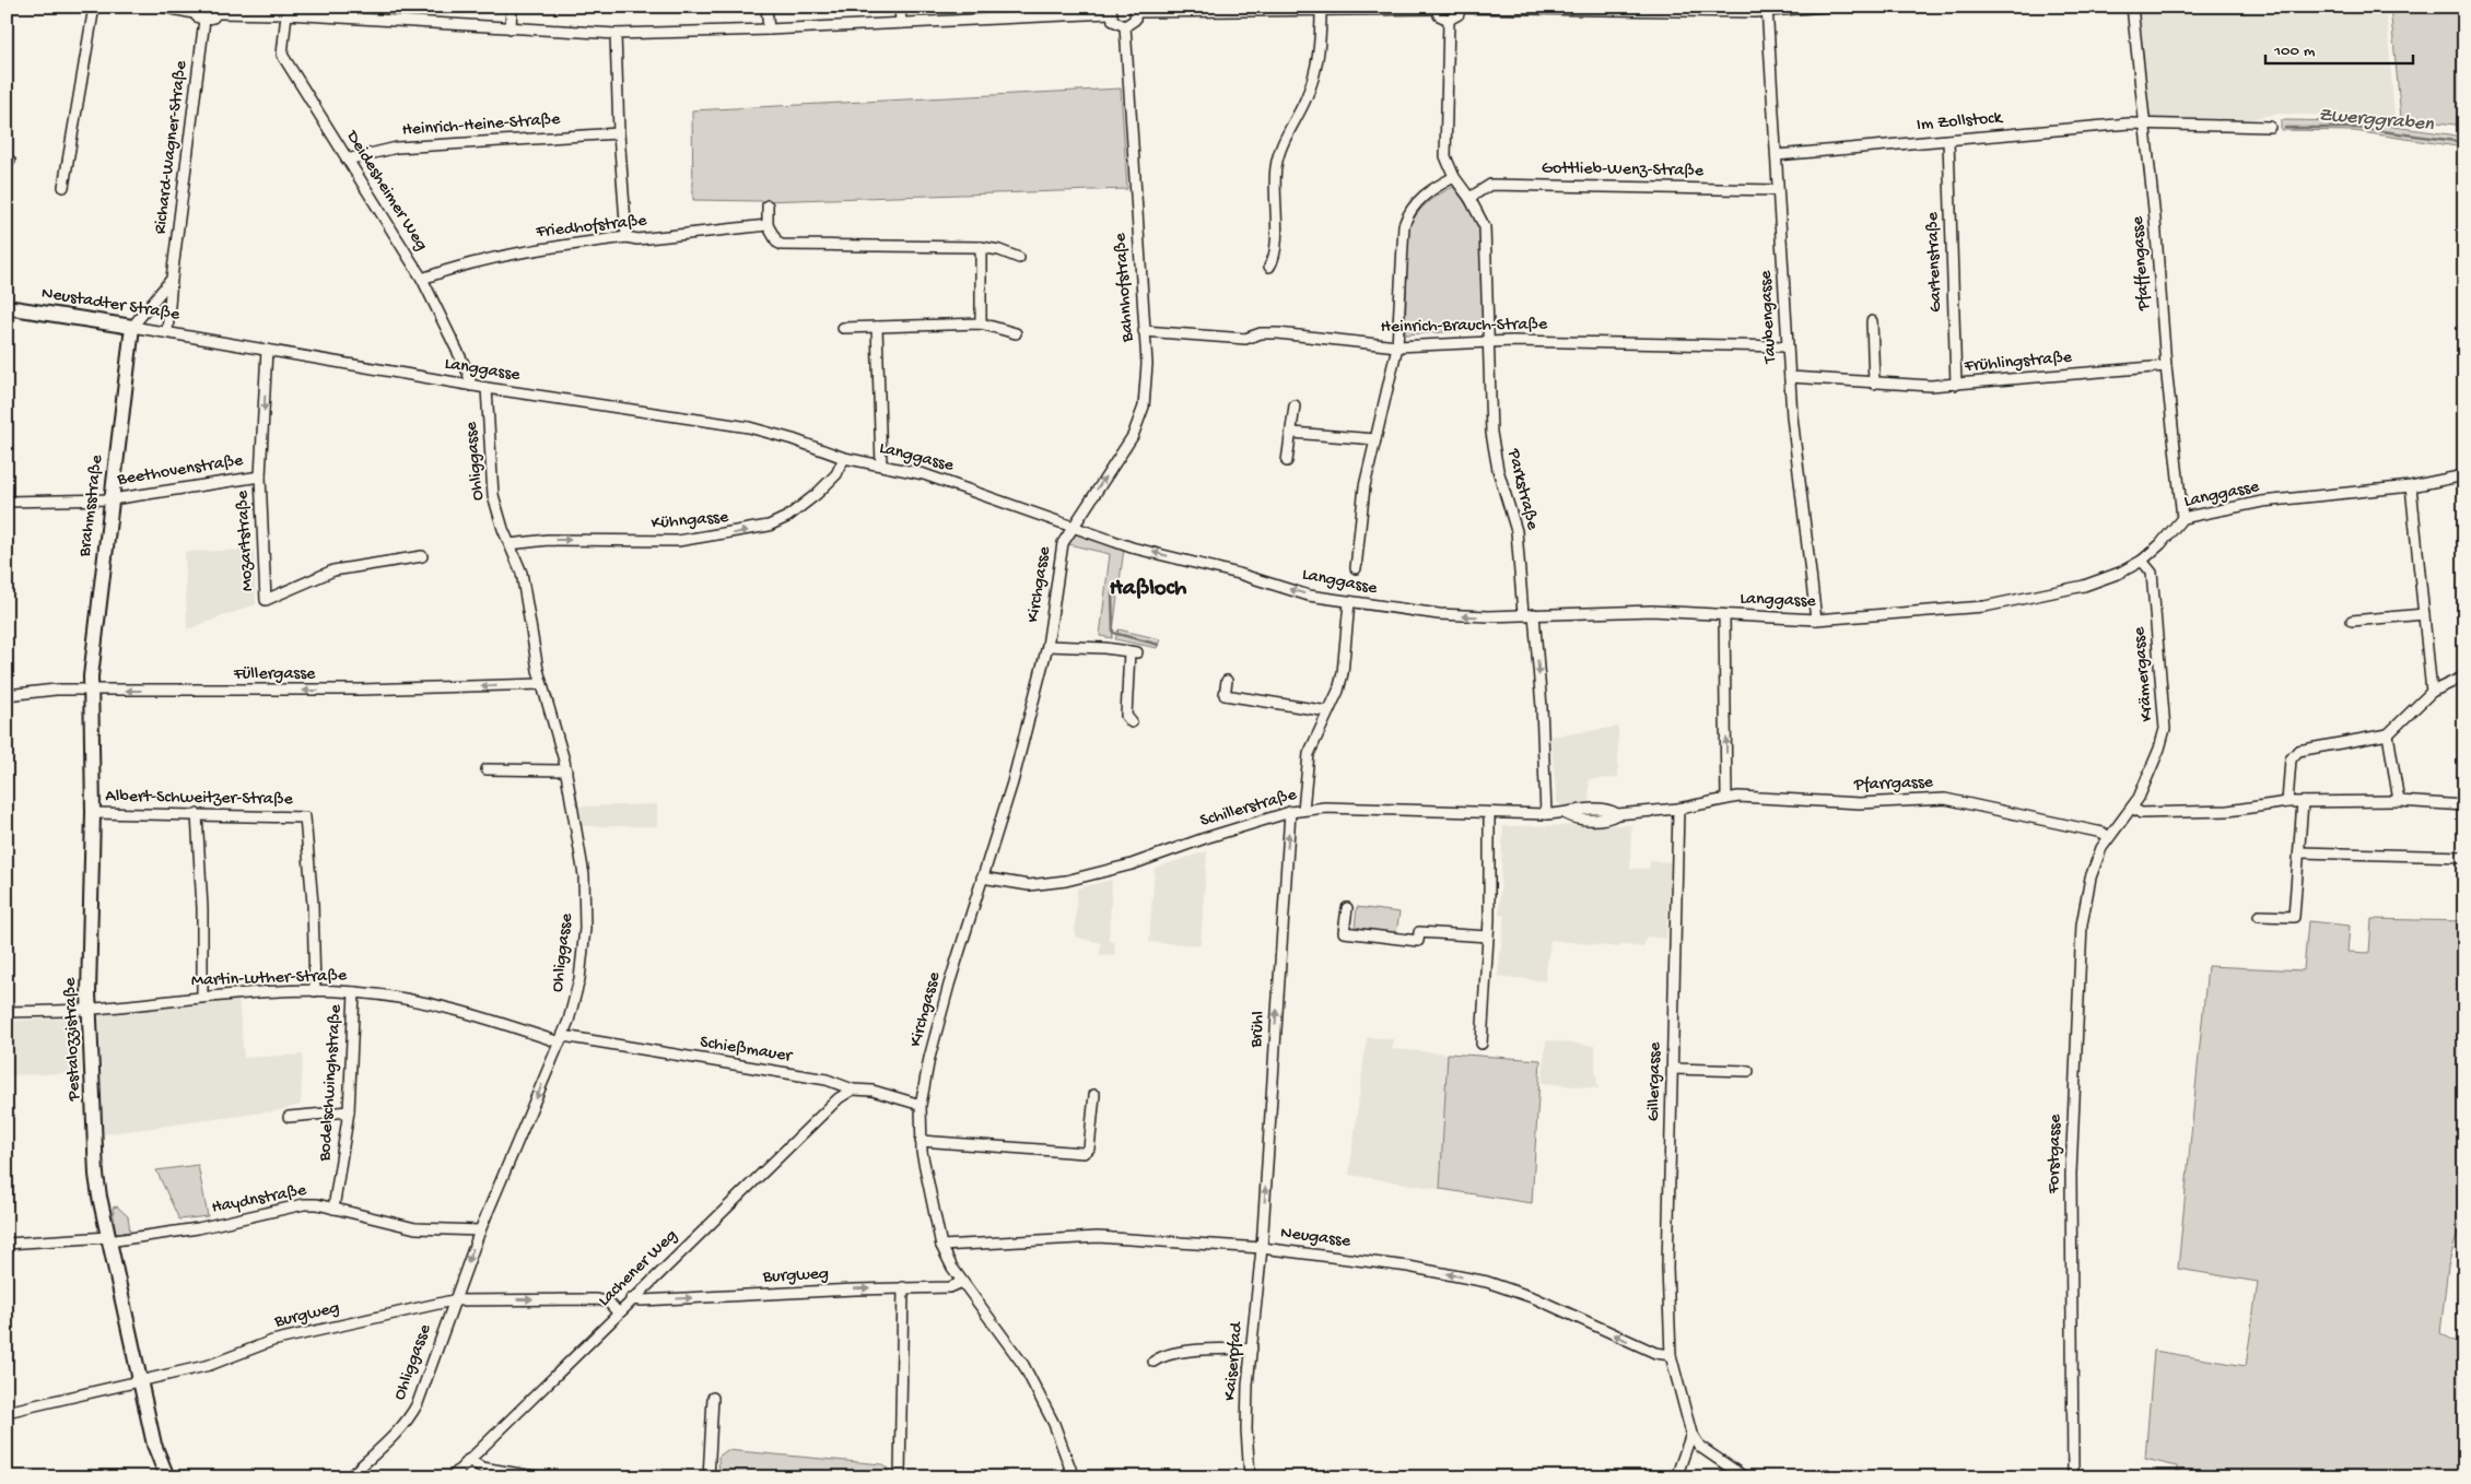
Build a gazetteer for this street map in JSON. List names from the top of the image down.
{
  "streets": {
    "main road": ["Neustadter Straße", "Brahmsstraße", "Pestalozzistraße"],
    "street": [
      "Im Zollstock",
      "Heinrich-Heine-Straße",
      "Richard-Wagner-Straße",
      "Gottlieb-Wenz-Straße",
      "Deidesheimer Weg",
      "Friedhofstraße",
      "Gartenstraße",
      "Pfaffengasse",
      "Bahnhofstraße",
      "Taubengasse",
      "Heinrich-Brauch-Straße",
      "Frühlingstraße",
      "Langgasse",
      "Ohliggasse",
      "Beethovenstraße",
      "Parkstraße",
      "Kühngasse",
      "Mozartstraße",
      "Kirchgasse",
      "Füllergasse",
      "Krämergasse",
      "Pfarrgasse",
      "Albert-Schweitzer-Straße",
      "Schillerstraße",
      "Martin-Luther-Straße",
      "Brühl",
      "Schießmauer",
      "Gillergasse",
      "Bodelschwinghstraße",
      "Forstgasse",
      "Haydnstraße",
      "Neugasse",
      "Lachener Weg",
      "Burgweg",
      "Kaiserpfad"
    ]
  },
  "crossings": [
    ["Im Zollstock", "Gartenstraße"],
    ["Im Zollstock", "Pfaffengasse"],
    ["Im Zollstock", "Taubengasse"],
    ["Heinrich-Heine-Straße", "Deidesheimer Weg"],
    ["Richard-Wagner-Straße", "Neustadter Straße"],
    ["Gottlieb-Wenz-Straße", "Taubengasse"],
    ["Gottlieb-Wenz-Straße", "Parkstraße"],
    ["Deidesheimer Weg", "Friedhofstraße"],
    ["Deidesheimer Weg", "Langgasse"],
    ["Gartenstraße", "Frühlingstraße"],
    ["Pfaffengasse", "Frühlingstraße"],
    ["Pfaffengasse", "Langgasse"],
    ["Bahnhofstraße", "Heinrich-Brauch-Straße"],
    ["Bahnhofstraße", "Langgasse"],
    ["Bahnhofstraße", "Kirchgasse"],
    ["Neustadter Straße", "Langgasse"],
    ["Neustadter Straße", "Brahmsstraße"],
    ["Taubengasse", "Heinrich-Brauch-Straße"],
    ["Taubengasse", "Frühlingstraße"],
    ["Taubengasse", "Langgasse"],
    ["Heinrich-Brauch-Straße", "Parkstraße"],
    ["Langgasse", "Ohliggasse"],
    ["Langgasse", "Parkstraße"],
    ["Langgasse", "Kühngasse"],
    ["Langgasse", "Mozartstraße"],
    ["Langgasse", "Kirchgasse"],
    ["Langgasse", "Krämergasse"],
    ["Ohliggasse", "Kühngasse"],
    ["Ohliggasse", "Füllergasse"],
    ["Ohliggasse", "Martin-Luther-Straße"],
    ["Ohliggasse", "Schießmauer"],
    ["Ohliggasse", "Haydnstraße"],
    ["Ohliggasse", "Burgweg"],
    ["Beethovenstraße", "Brahmsstraße"],
    ["Beethovenstraße", "Mozartstraße"],
    ["Brahmsstraße", "Füllergasse"],
    ["Brahmsstraße", "Pestalozzistraße"],
    ["Kirchgasse", "Schillerstraße"],
    ["Kirchgasse", "Schießmauer"],
    ["Kirchgasse", "Neugasse"],
    ["Kirchgasse", "Burgweg"],
    ["Füllergasse", "Pestalozzistraße"],
    ["Krämergasse", "Pfarrgasse"],
    ["Krämergasse", "Forstgasse"],
    ["Pfarrgasse", "Schillerstraße"],
    ["Pfarrgasse", "Gillergasse"],
    ["Pfarrgasse", "Forstgasse"],
    ["Albert-Schweitzer-Straße", "Martin-Luther-Straße"],
    ["Albert-Schweitzer-Straße", "Pestalozzistraße"],
    ["Schillerstraße", "Brühl"],
    ["Schillerstraße", "Gillergasse"],
    ["Martin-Luther-Straße", "Pestalozzistraße"],
    ["Martin-Luther-Straße", "Schießmauer"],
    ["Martin-Luther-Straße", "Bodelschwinghstraße"],
    ["Brühl", "Neugasse"],
    ["Brühl", "Kaiserpfad"],
    ["Pestalozzistraße", "Haydnstraße"],
    ["Pestalozzistraße", "Burgweg"],
    ["Schießmauer", "Lachener Weg"],
    ["Gillergasse", "Neugasse"],
    ["Bodelschwinghstraße", "Haydnstraße"],
    ["Neugasse", "Kaiserpfad"],
    ["Lachener Weg", "Burgweg"]
  ],
  "one_way": [
    "Bahnhofstraße",
    "Kühngasse",
    "Füllergasse",
    "Brühl",
    "Neugasse",
    "Burgweg"
  ],
  "districts": ["Haßloch"],
  "water": ["Zwerggraben"],
  "scale_bar": "100 m"
}
